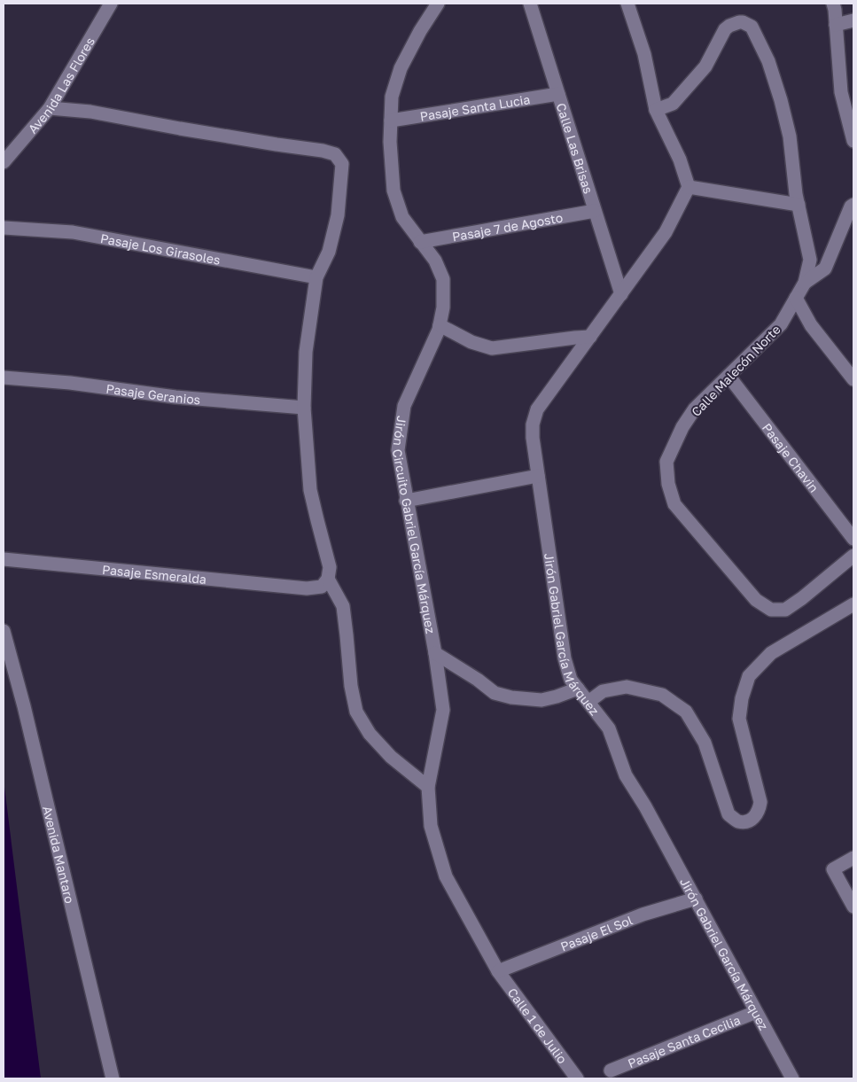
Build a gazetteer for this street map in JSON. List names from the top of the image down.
{
  "streets": {
    "street": [
      "Avenida Las Flores",
      "Pasaje Santa Lucia",
      "Calle Las Brisas",
      "Pasaje 7 de Agosto",
      "Pasaje Los Girasoles",
      "Calle Malecón Norte",
      "Pasaje Geranios",
      "Pasaje Chavin",
      "Jirón Circuito Gabriel García Márquez",
      "Pasaje Esmeralda",
      "Jirón Gabriel García Márquez",
      "Avenida Mantaro",
      "Pasaje El Sol",
      "Calle 1 de Julio",
      "Pasaje Santa Cecilia"
    ]
  },
  "crossings": [
    ["Pasaje Santa Lucia", "Calle Las Brisas"],
    ["Pasaje Santa Lucia", "Jirón Circuito Gabriel García Márquez"],
    ["Calle Las Brisas", "Pasaje 7 de Agosto"],
    ["Calle Las Brisas", "Jirón Gabriel García Márquez"],
    ["Pasaje 7 de Agosto", "Jirón Circuito Gabriel García Márquez"],
    ["Calle Malecón Norte", "Pasaje Chavin"],
    ["Jirón Circuito Gabriel García Márquez", "Calle 1 de Julio"],
    ["Jirón Gabriel García Márquez", "Pasaje El Sol"],
    ["Jirón Gabriel García Márquez", "Pasaje Santa Cecilia"],
    ["Pasaje El Sol", "Calle 1 de Julio"]
  ]
}
